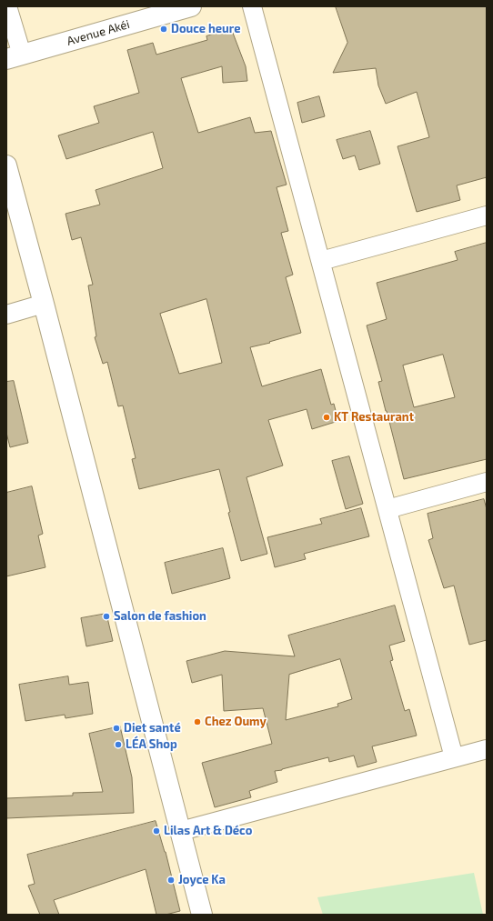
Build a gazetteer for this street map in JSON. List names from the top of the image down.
{
  "streets": {
    "street": ["Avenue Akéi"]
  },
  "places": [
    "Douce heure",
    "KT Restaurant",
    "Salon de fashion",
    "Chez Oumy",
    "Diet santé",
    "LÉA Shop",
    "Lilas Art & Déco",
    "Joyce Ka"
  ]
}
